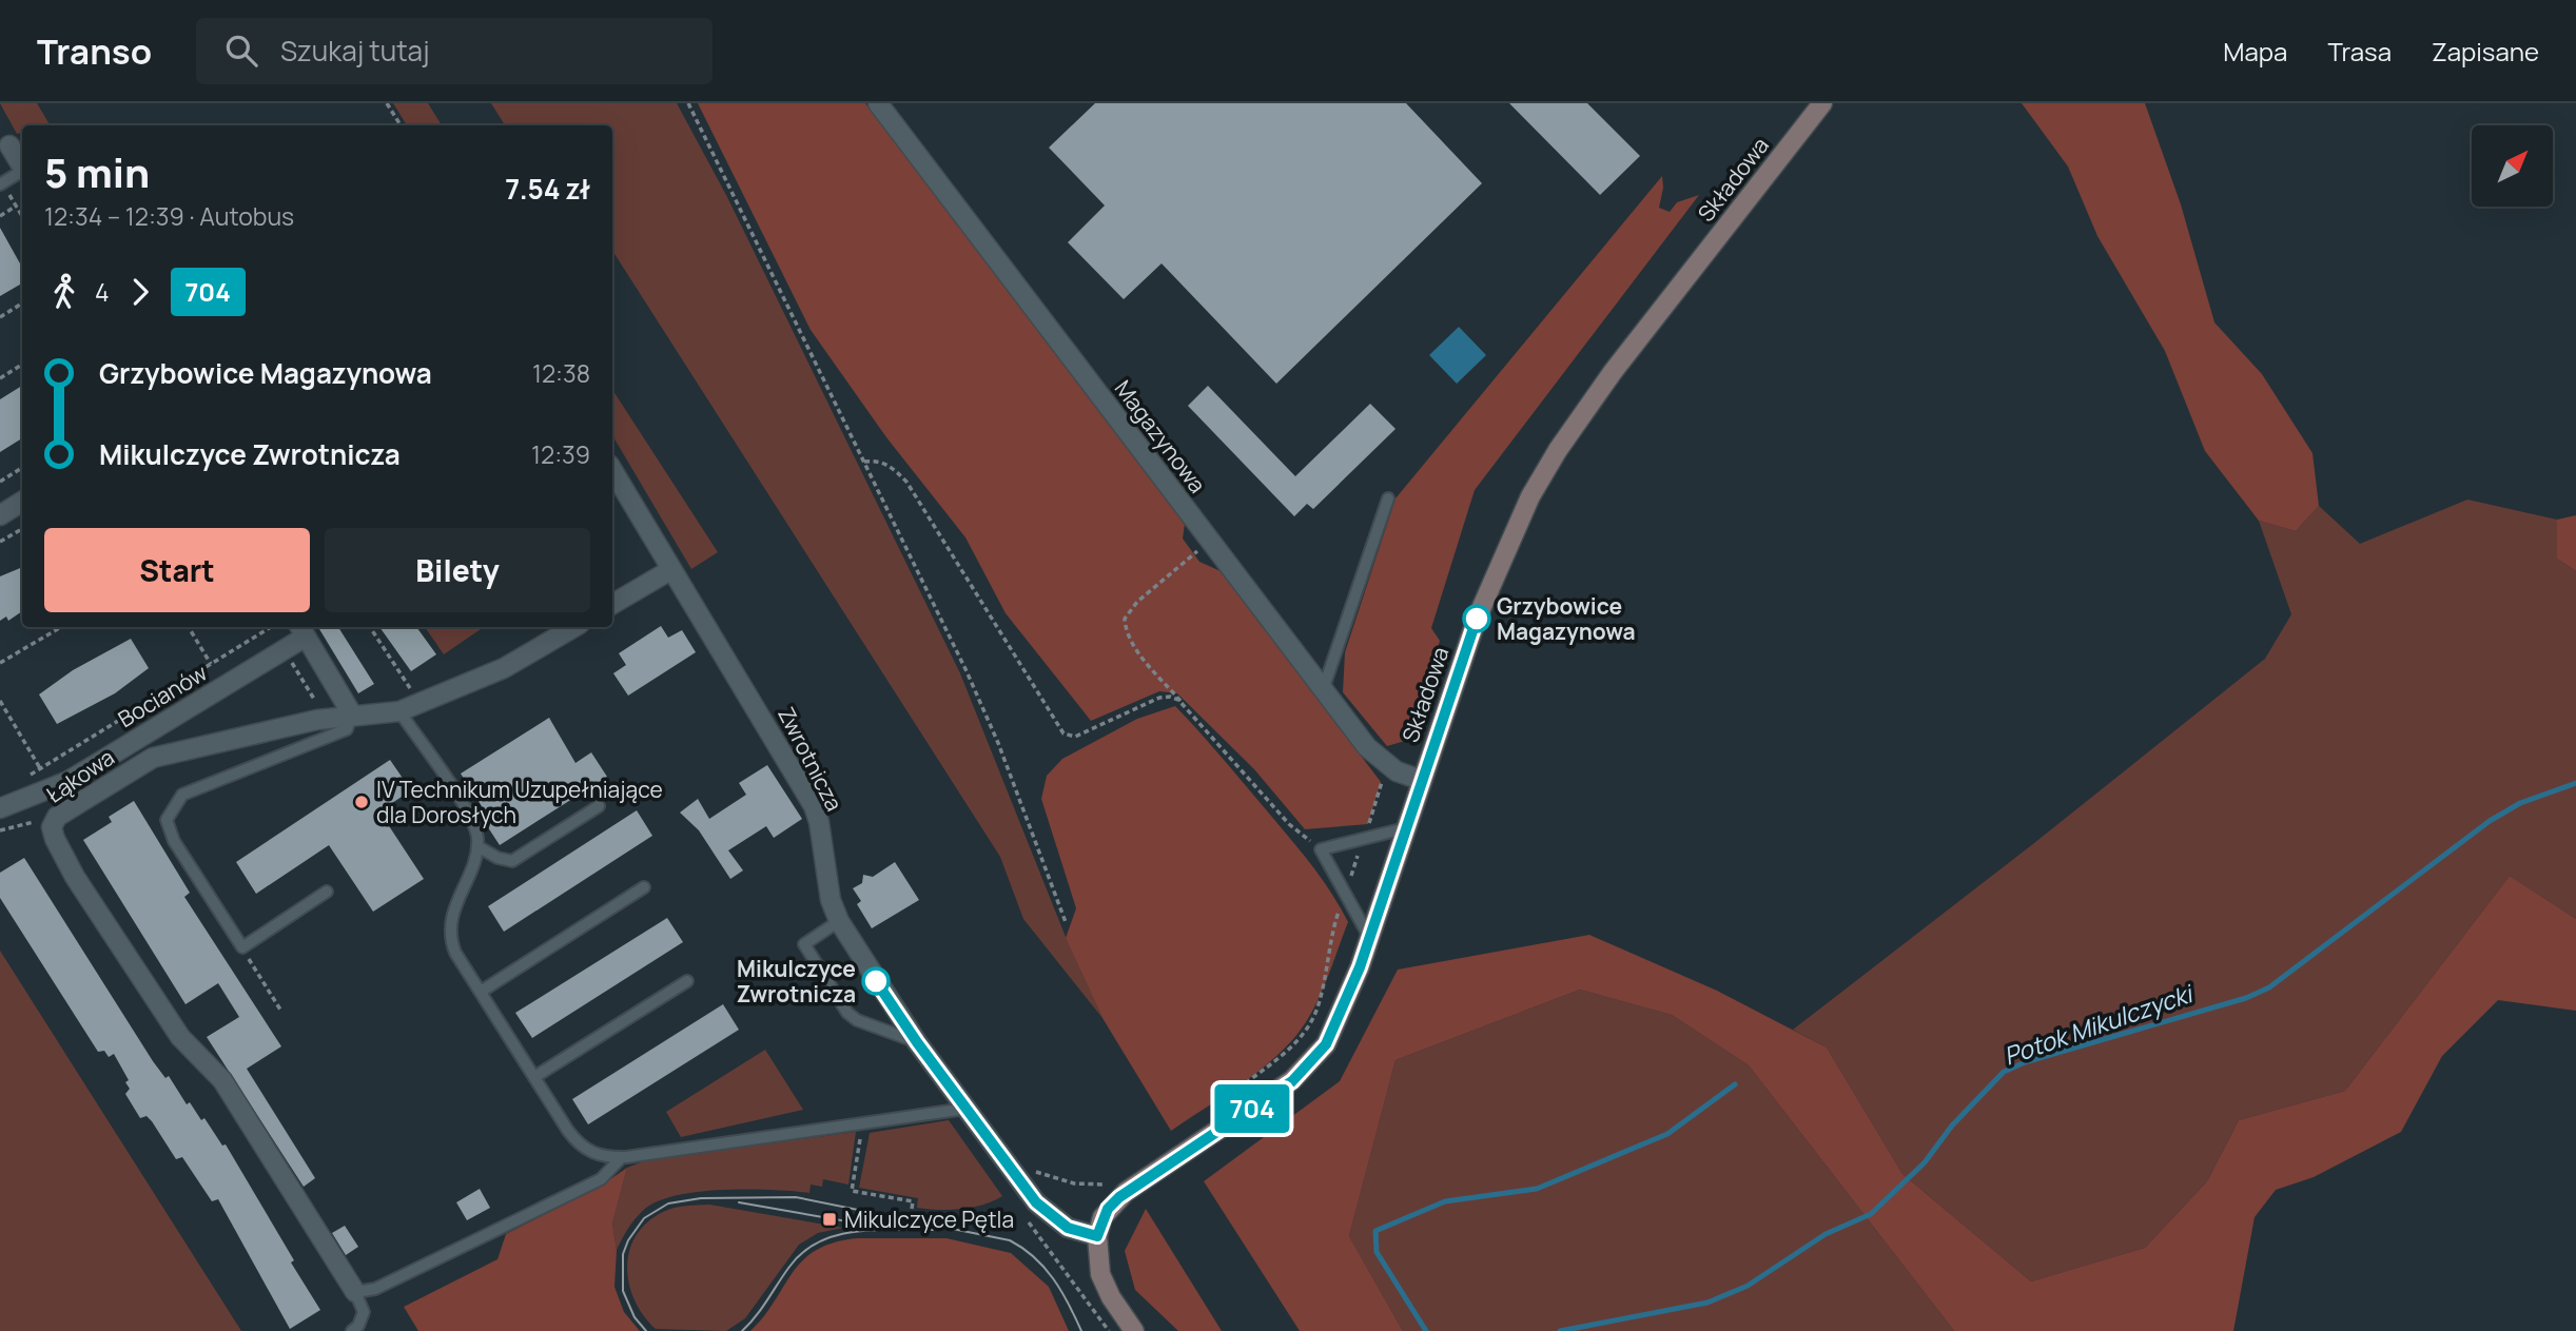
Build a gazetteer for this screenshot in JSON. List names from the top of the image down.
{
  "streets": {
    "main road": ["Składowa"],
    "street": [
      "Magazynowa",
      "Bocianów",
      "Zwrotnicza",
      "Łąkowa"
    ]
  },
  "crossings": [
    ["Składowa", "Magazynowa"],
    ["Składowa", "Zwrotnicza"]
  ],
  "water": ["Potok Mikulczycki"],
  "places": {
    "other": ["Grzybowice Magazynowa", "IV Technikum Uzupełniające dla Dorosłych", "Mikulczyce Zwrotnicza"],
    "transit": ["Mikulczyce Pętla"]
  },
  "lines": ["bus line 704"],
  "north": "top right",
  "page": {
    "header": "Transo",
    "search": "Szukaj tutaj",
    "nav": ["Mapa", "Trasa", "Zapisane"],
    "on_map": "704",
    "heading": ["5 min", "12:34 – 12:39 · Autobus", "7.54 zł"],
    "legs": ["4", "704"],
    "list": [
      {
        "name": "Grzybowice Magazynowa",
        "value": "12:38"
      },
      {
        "name": "Mikulczyce Zwrotnicza",
        "value": "12:39"
      }
    ],
    "buttons": ["Start", "Bilety"]
  }
}
